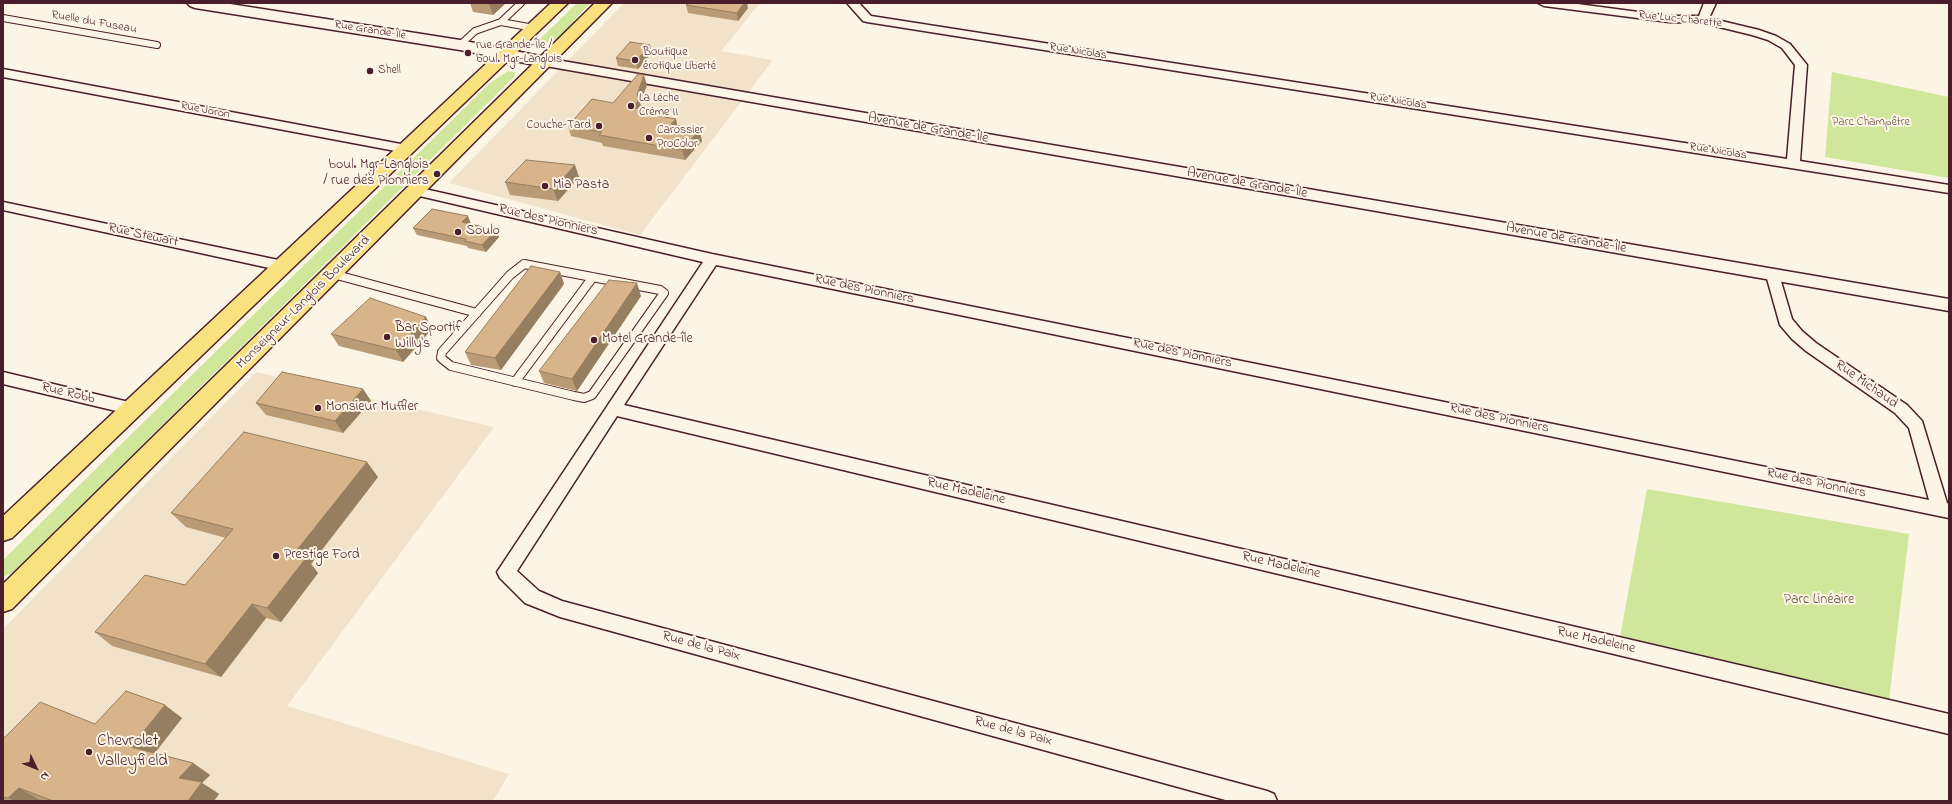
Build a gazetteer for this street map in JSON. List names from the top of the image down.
{
  "streets": {
    "highway": ["Monseigneur-Langlois Boulevard"],
    "main road": ["Rue Grande-Île"],
    "street": [
      "Rue Luc-Charette",
      "Rue Nicolas",
      "Rue Joron",
      "Avenue de Grande-Île",
      "Rue des Pionniers",
      "Rue Stewart",
      "Rue Michaud",
      "Rue Robb",
      "Rue Madeleine",
      "Rue de la Paix"
    ],
    "lane": ["Ruelle du Fuseau"]
  },
  "crossings": [
    ["Rue Luc-Charette", "Rue Nicolas"],
    ["Rue Grande-Île", "Avenue de Grande-Île"],
    ["Rue Grande-Île", "Monseigneur-Langlois Boulevard"],
    ["Avenue de Grande-Île", "Monseigneur-Langlois Boulevard"],
    ["Avenue de Grande-Île", "Rue Michaud"],
    ["Rue des Pionniers", "Monseigneur-Langlois Boulevard"],
    ["Rue des Pionniers", "Rue Michaud"],
    ["Rue des Pionniers", "Rue de la Paix"],
    ["Rue Madeleine", "Rue de la Paix"]
  ],
  "parks": ["Parc Champêtre", "Parc Linéaire"],
  "places": [
    "rue Grande-Île / boul. Mgr-Langlois",
    "Boutique érotique Liberté",
    "Shell",
    "La Lèche Crème II",
    "Couche-Tard",
    "Carossier ProColor",
    "boul. Mgr-Langlois / rue des Pionniers",
    "Mia Pasta",
    "Soulo",
    "Bar Sportif Willy's",
    "Motel Grande-île",
    "Monsieur Muffler",
    "Prestige Ford",
    "Chevrolet Valleyfield"
  ],
  "north": "bottom right"
}
